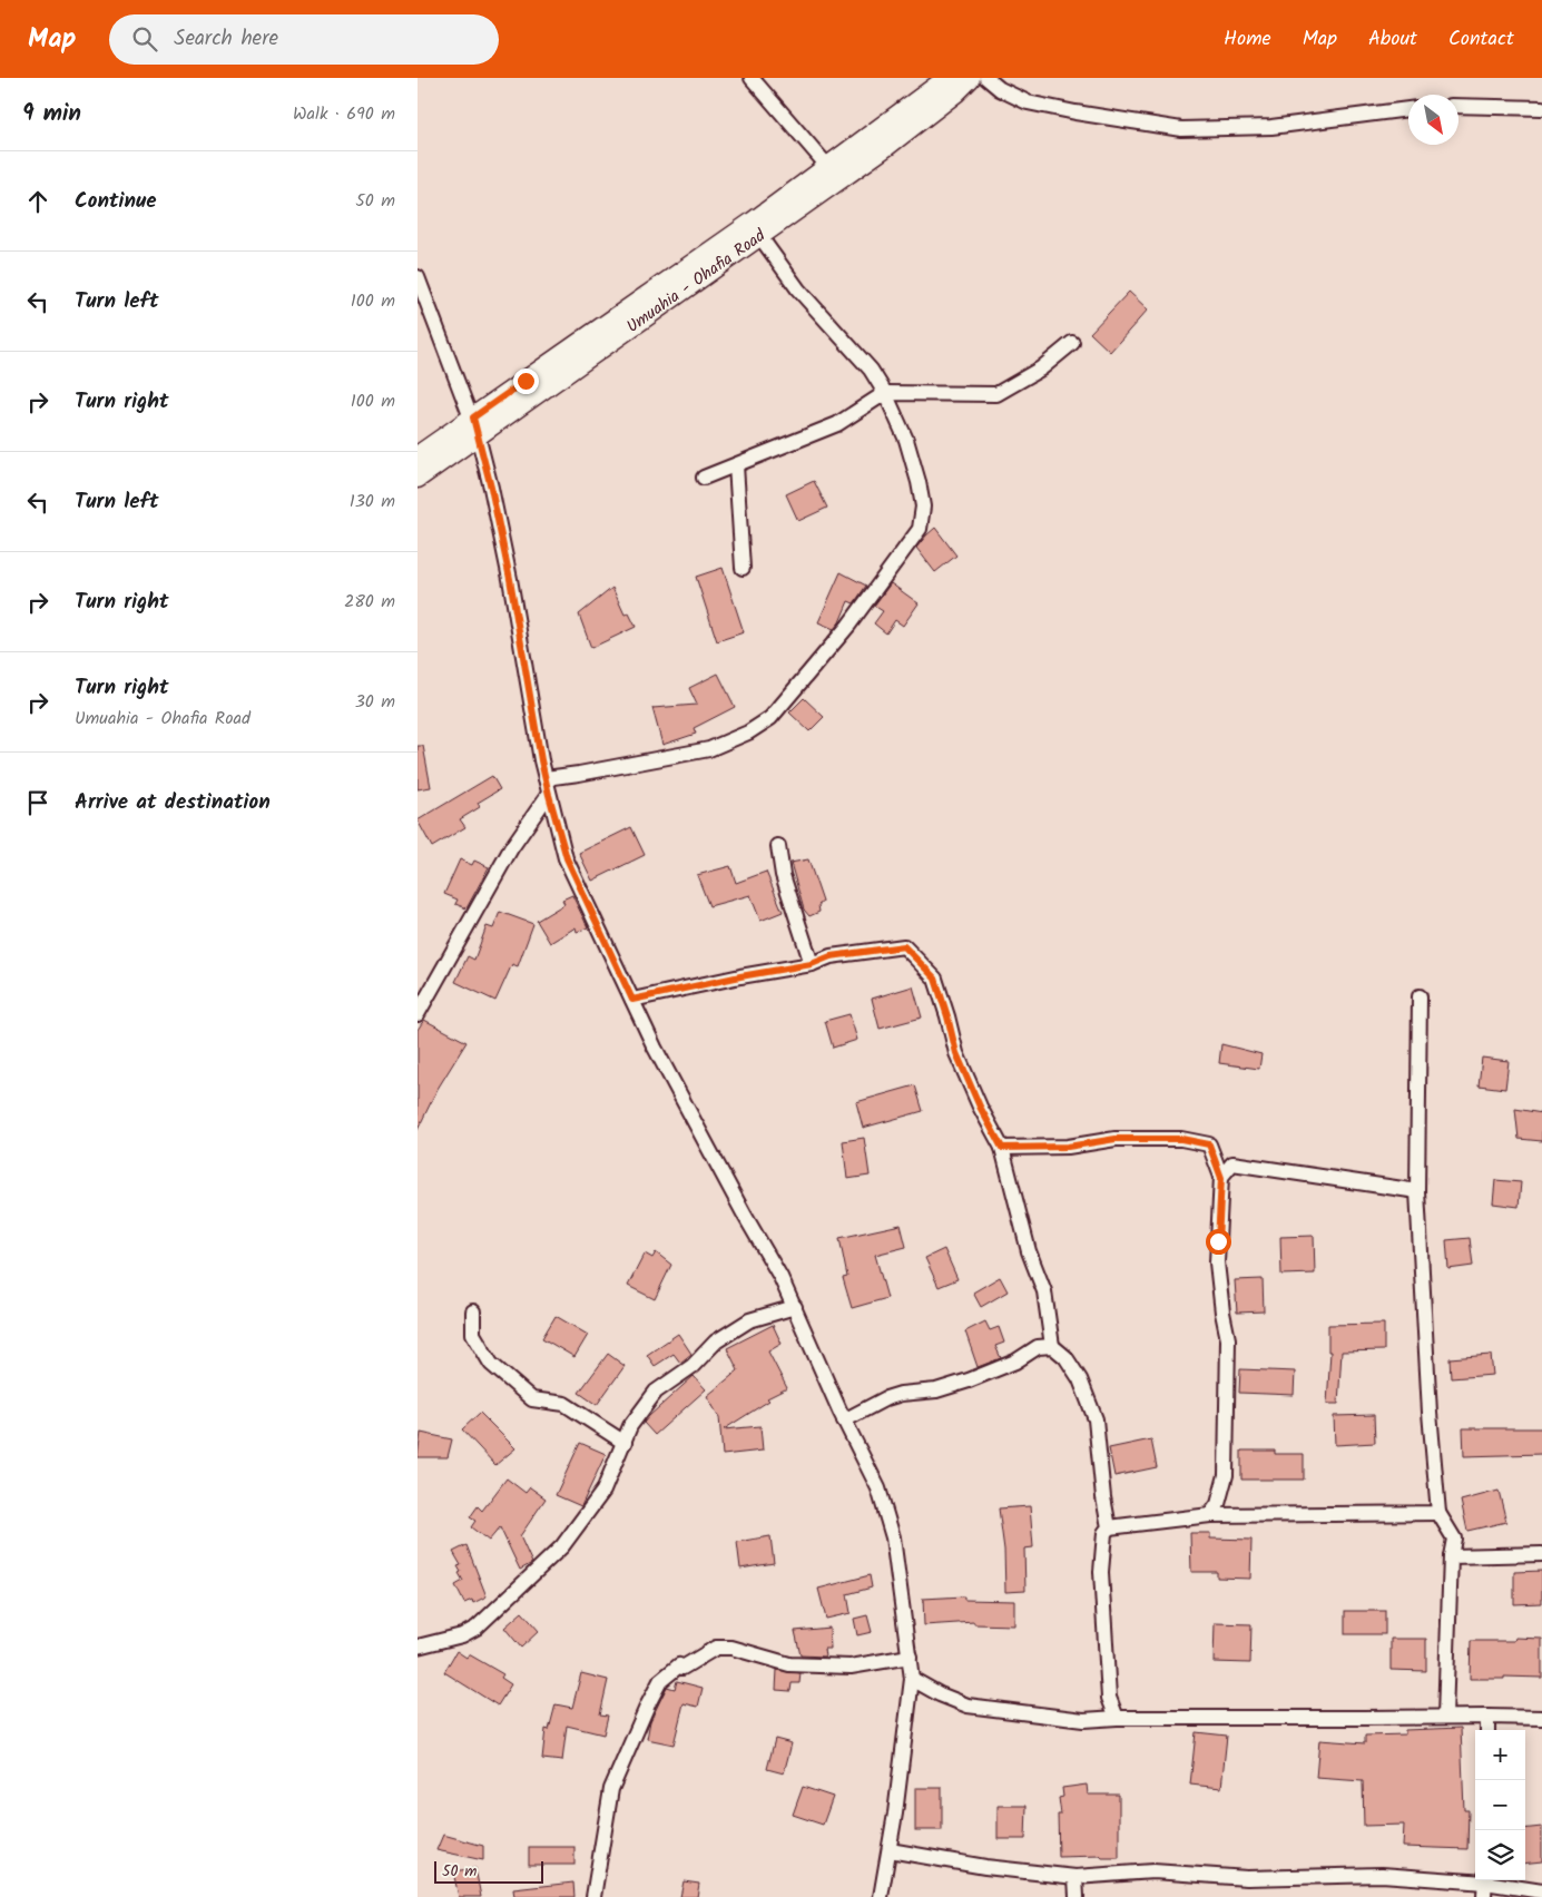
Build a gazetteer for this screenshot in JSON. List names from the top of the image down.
{
  "streets": {
    "main road": ["Umuahia - Ohafia Road"]
  },
  "scale_bar": "50 m",
  "north": "bottom right",
  "page": {
    "header": "Map",
    "search": "Search here",
    "nav": [
      "Home",
      "Map",
      "About",
      "Contact"
    ],
    "heading": ["9 min", "Walk · 690 m"],
    "list": [
      ["Continue", "50 m"],
      ["Turn left", "100 m"],
      ["Turn right", "100 m"],
      ["Turn left", "130 m"],
      ["Turn right", "280 m"],
      ["Turn right", "Umuahia - Ohafia Road", "30 m"],
      "Arrive at destination"
    ],
    "map_buttons": ["+", "−"],
    "scale": "50 m"
  }
}
